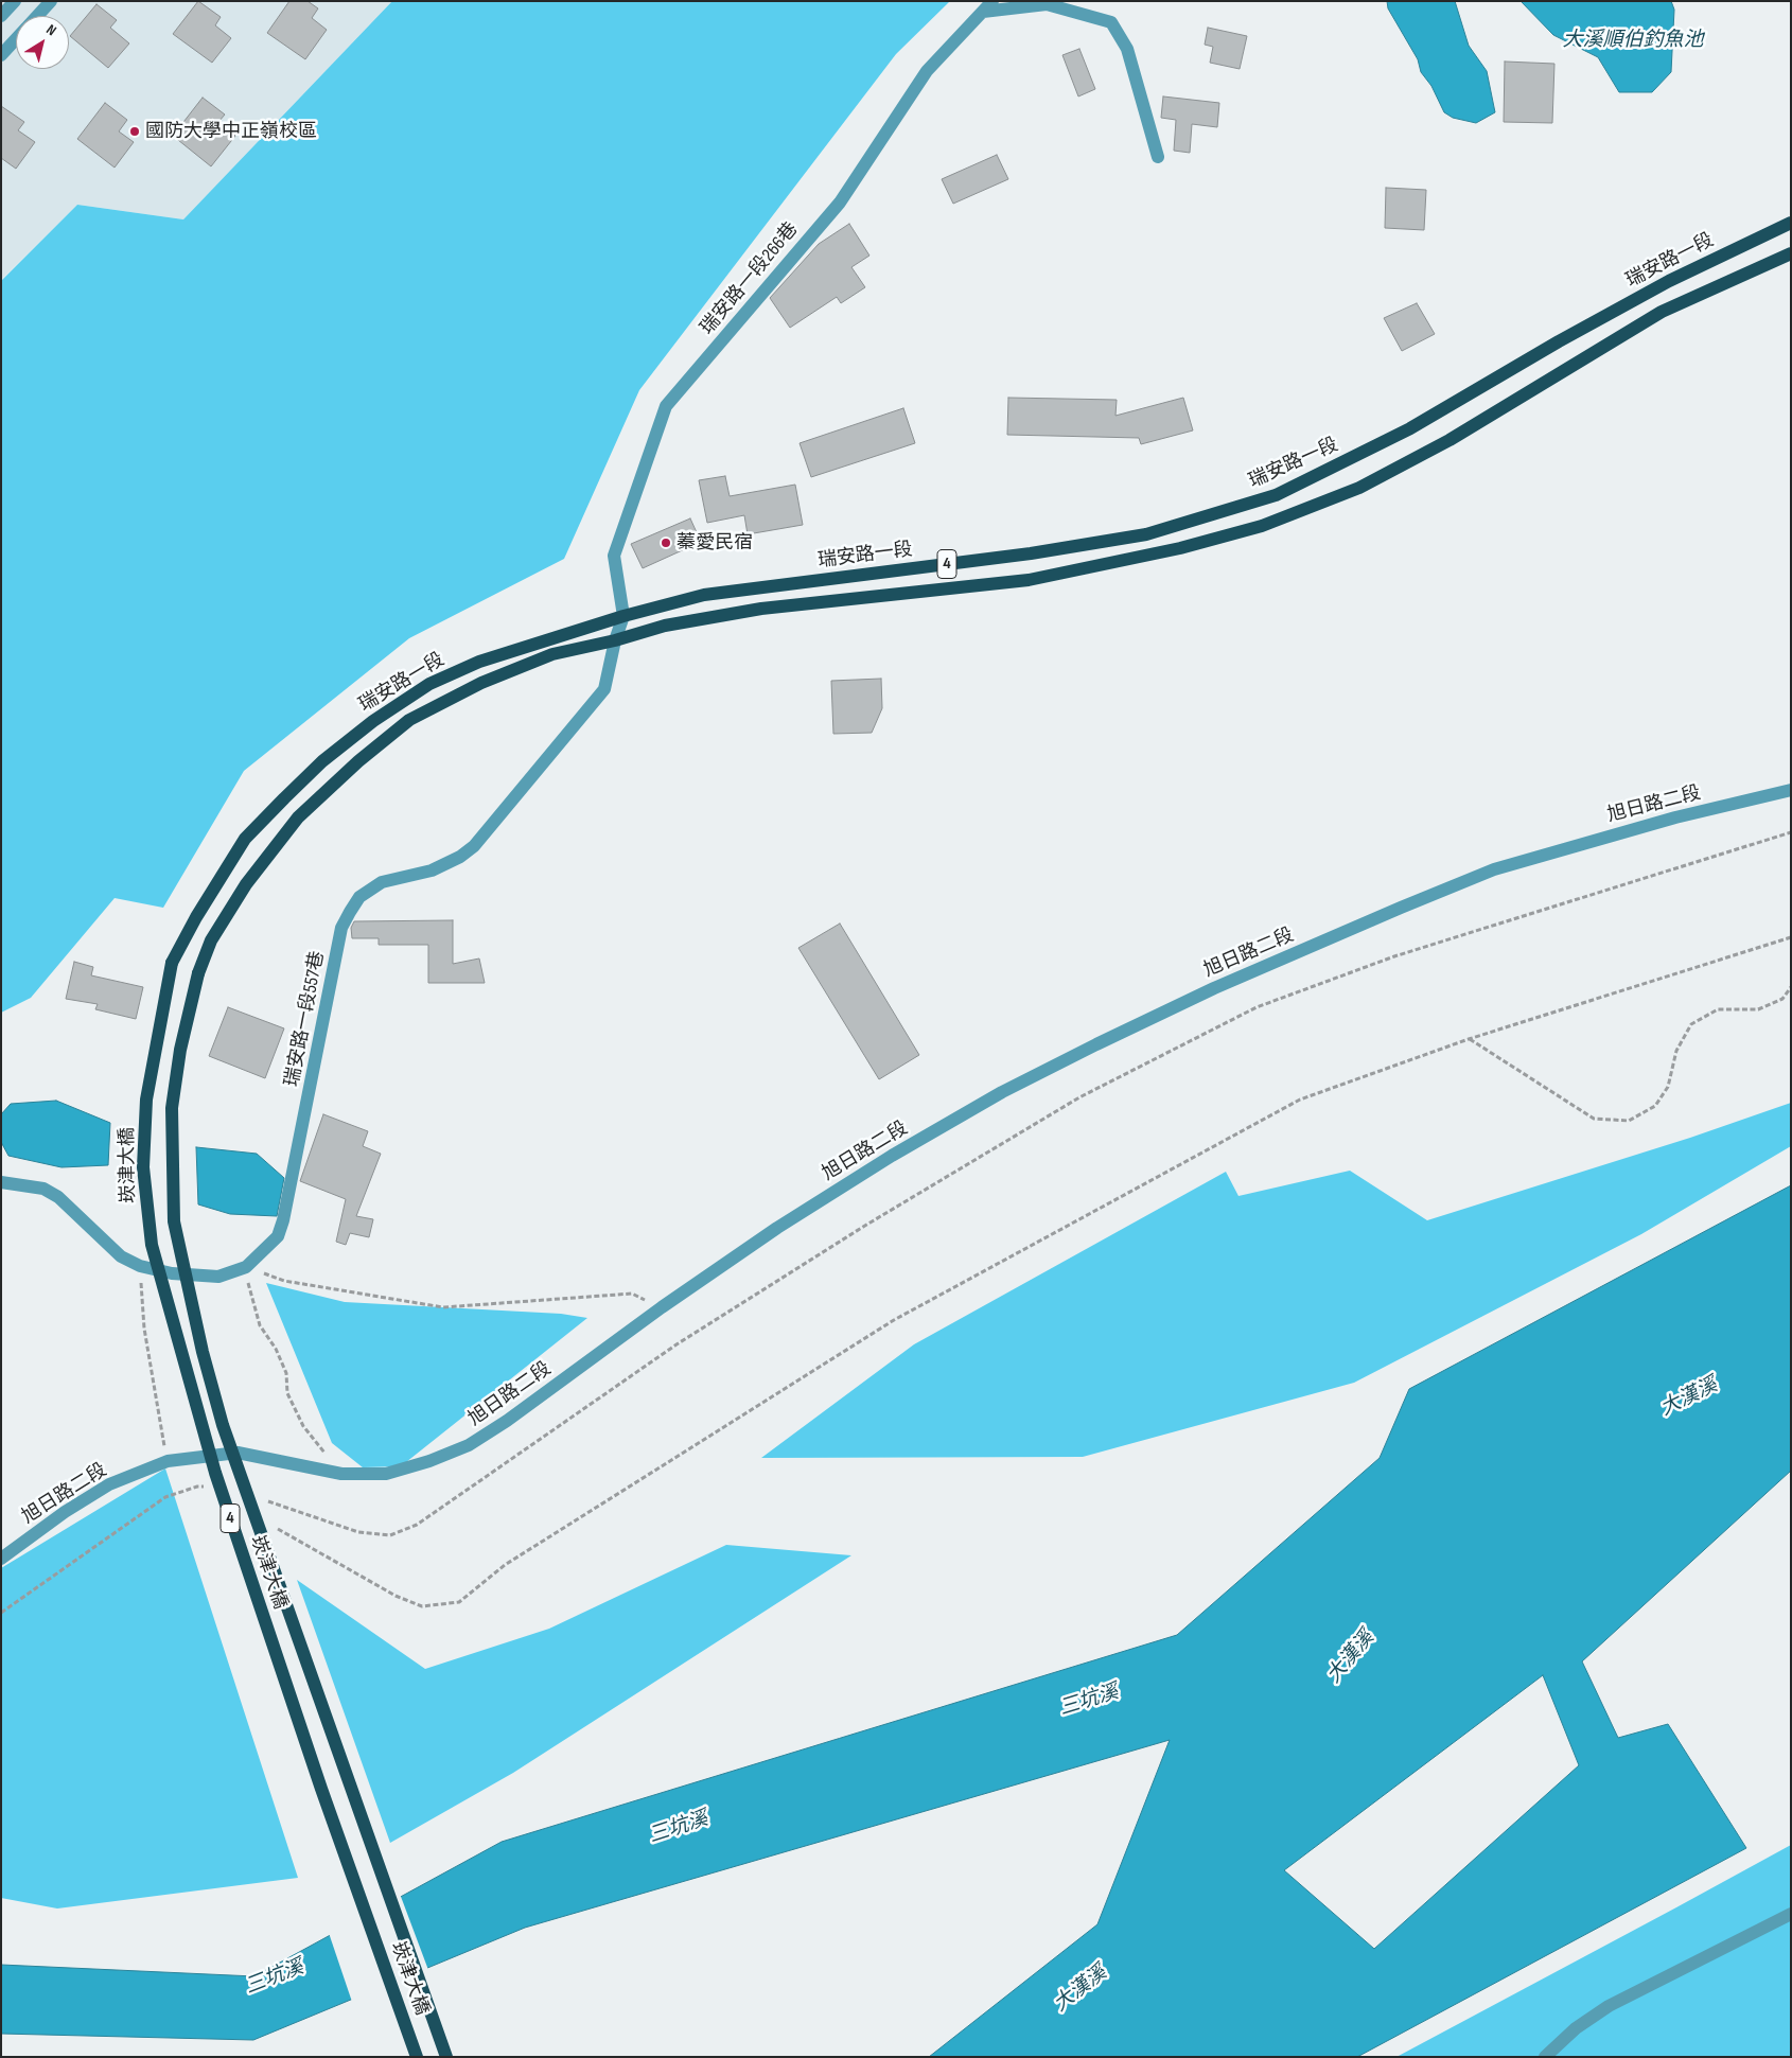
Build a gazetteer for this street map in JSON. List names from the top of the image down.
{
  "streets": {
    "main road": ["瑞安路一段", "4", "崁津大橋"],
    "street": ["瑞安路一段266巷", "旭日路二段", "瑞安路一段557巷"]
  },
  "crossings": [
    ["瑞安路一段", "瑞安路一段266巷"],
    ["瑞安路一段", "瑞安路一段557巷"],
    ["瑞安路一段", "崁津大橋"],
    ["瑞安路一段266巷", "瑞安路一段557巷"]
  ],
  "water": ["大溪順伯釣魚池", "大漢溪", "三坑溪"],
  "places": ["國防大學中正嶺校區", "蓁愛民宿"],
  "north": "top right"
}
